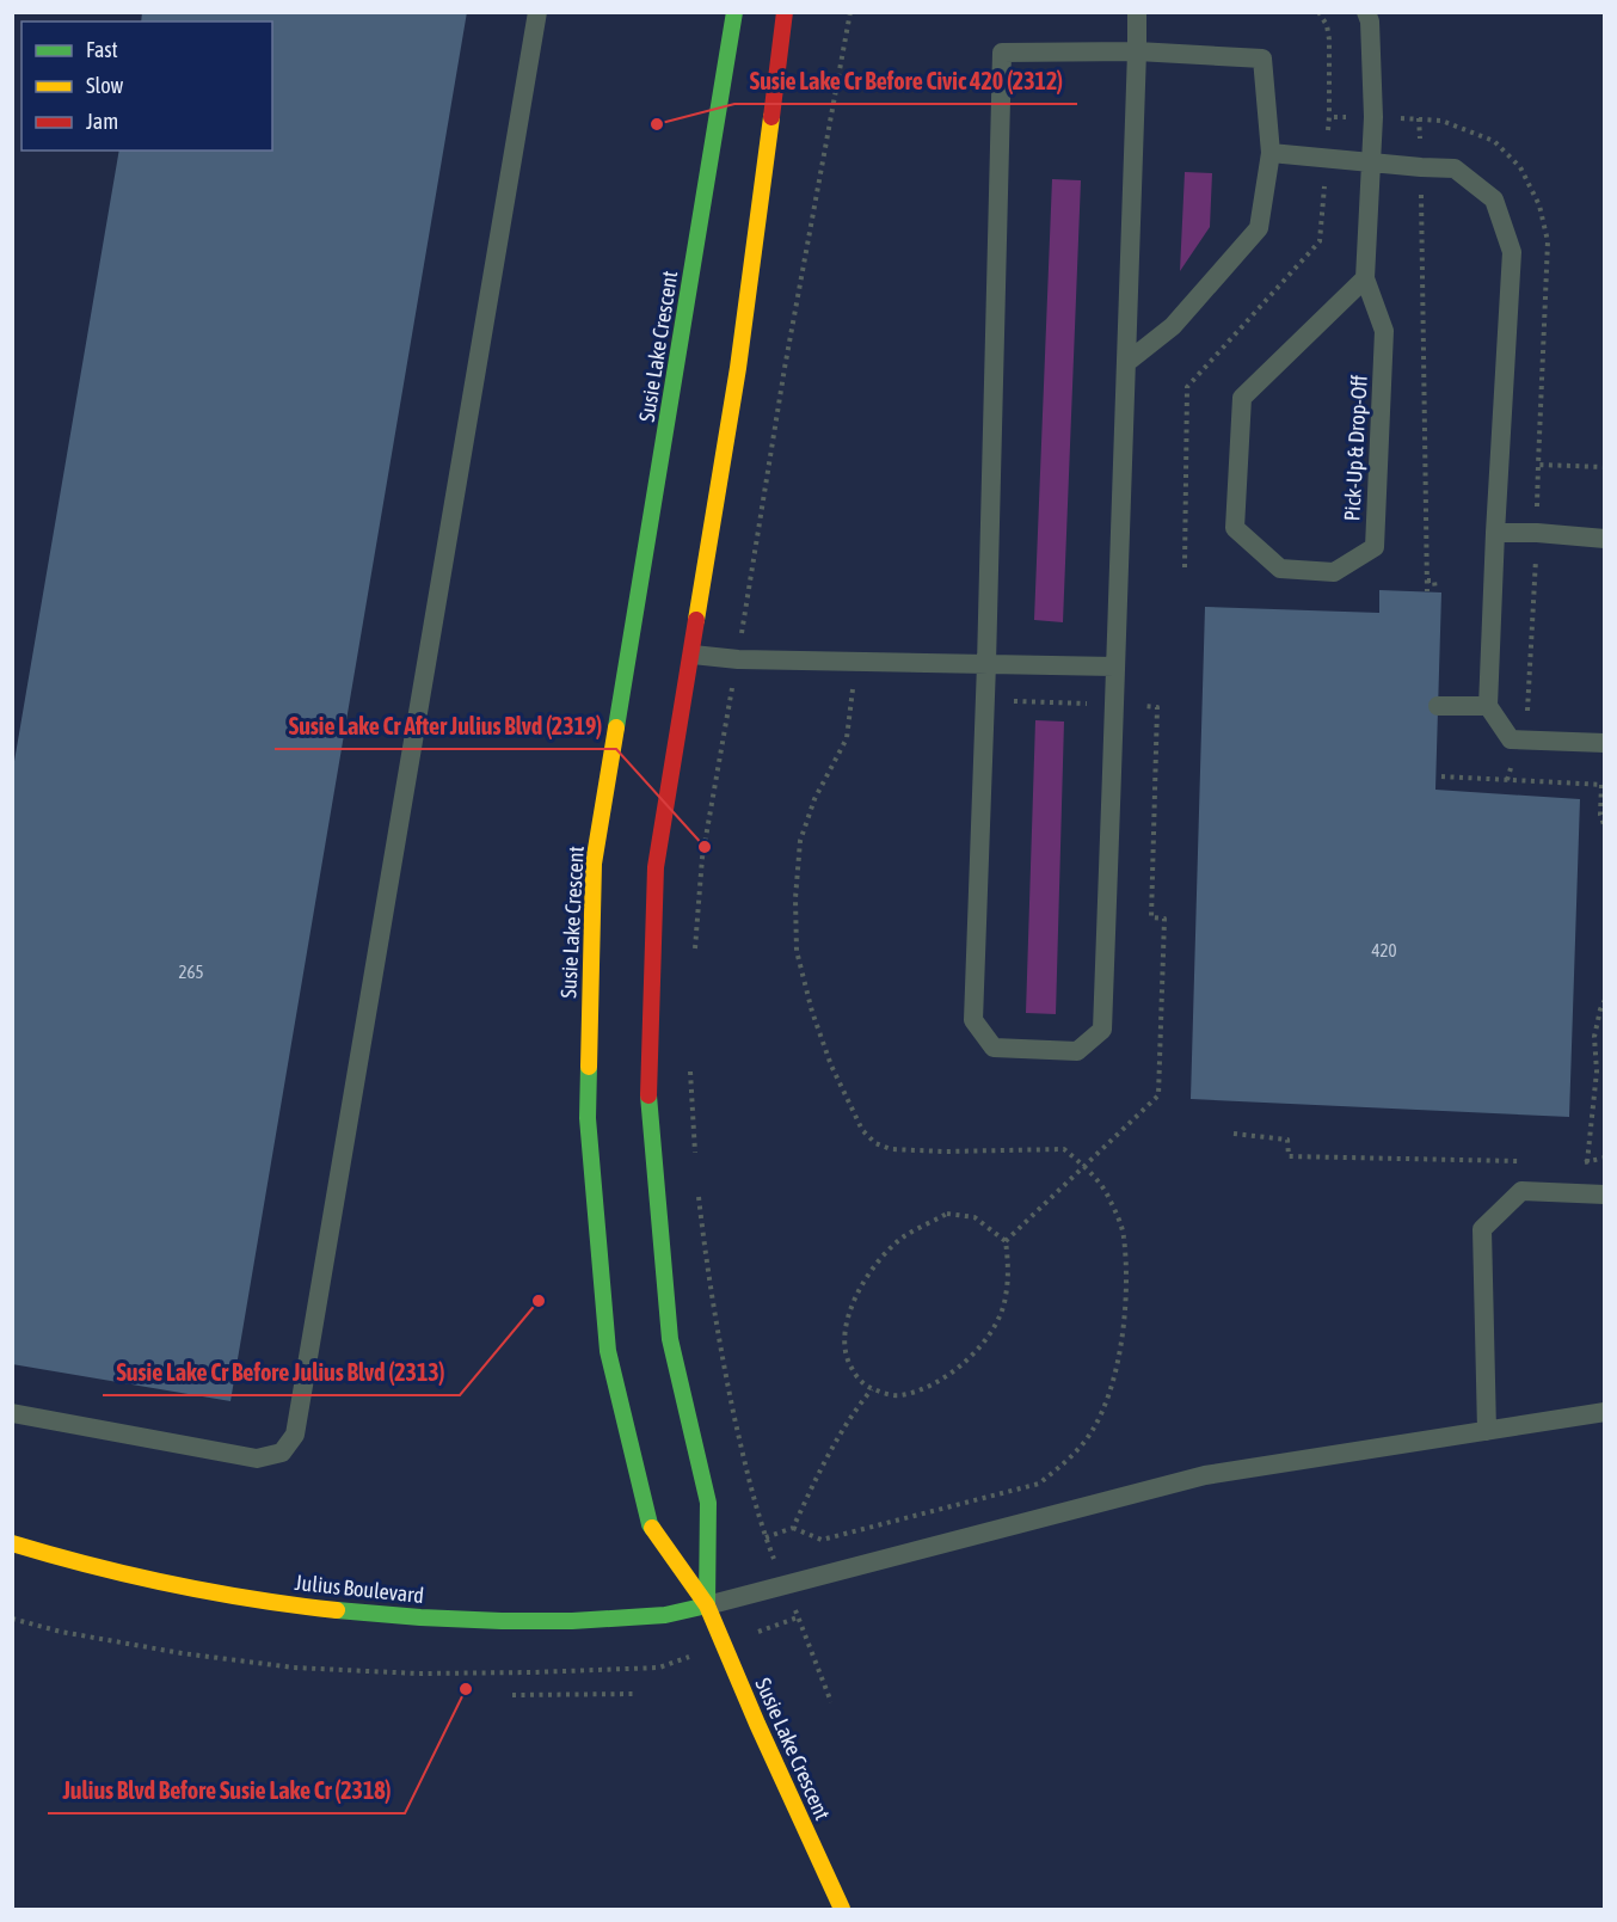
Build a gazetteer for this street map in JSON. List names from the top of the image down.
{
  "streets": {
    "street": ["Susie Lake Crescent", "Julius Boulevard"],
    "lane": ["Pick-Up & Drop-Off"]
  },
  "crossings": [
    ["Susie Lake Crescent", "Julius Boulevard"]
  ],
  "places": [
    "Susie Lake Cr Before Civic 420 (2312)",
    "Susie Lake Cr After Julius Blvd (2319)",
    "Susie Lake Cr Before Julius Blvd (2313)",
    "Julius Blvd Before Susie Lake Cr (2318)"
  ],
  "house_numbers": ["420", "265"],
  "legend": ["Fast", "Slow", "Jam"]
}
